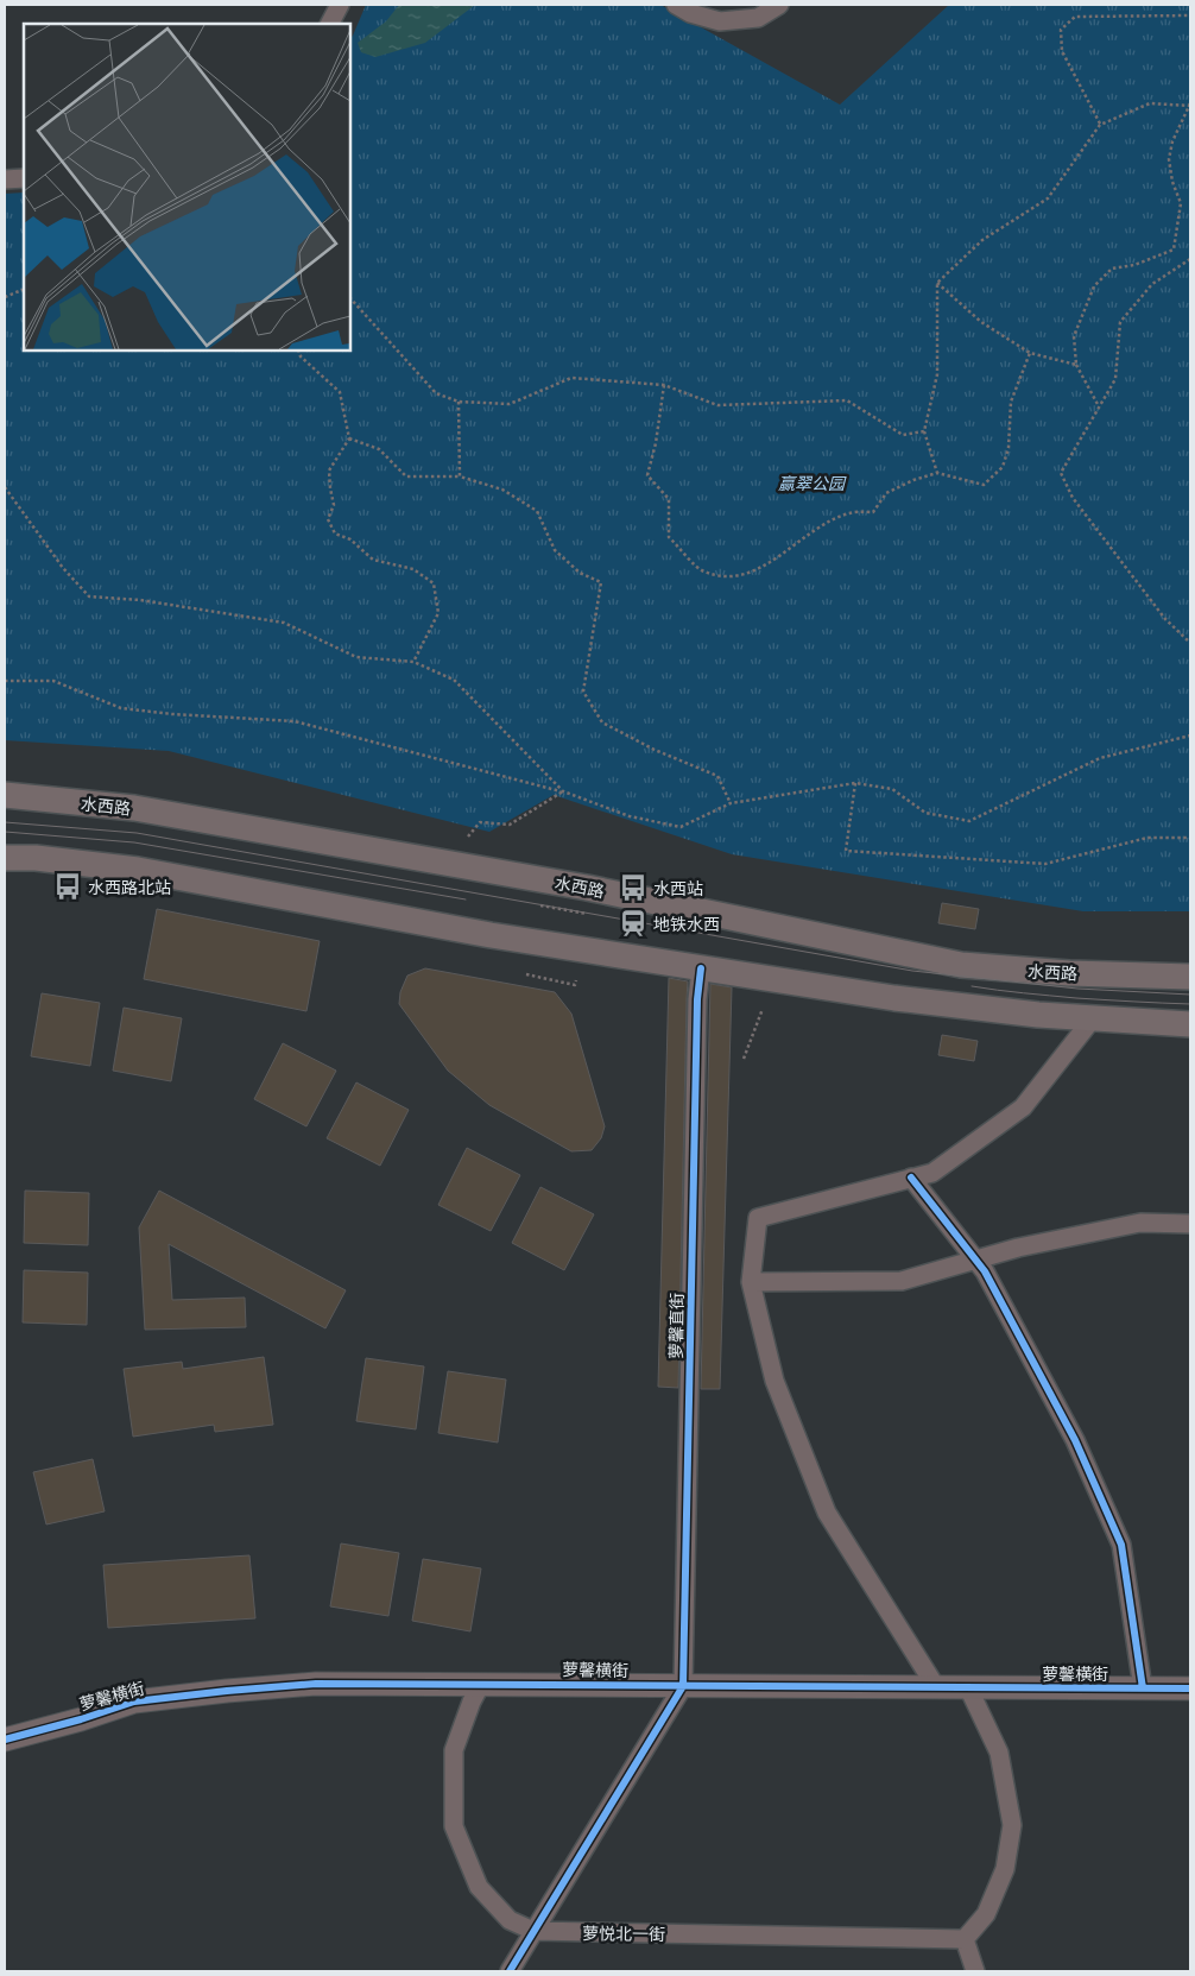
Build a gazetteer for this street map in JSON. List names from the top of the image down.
{
  "streets": {
    "main road": ["水西路"],
    "street": ["萝馨直街", "萝馨横街", "萝悦北一街"]
  },
  "crossings": [
    ["萝馨直街", "萝馨横街"],
    ["萝馨横街", "萝悦北一街"]
  ],
  "parks": ["赢翠公园"],
  "places": {
    "bus stop": ["水西路北站", "水西站"],
    "station": ["地铁水西"]
  }
}
